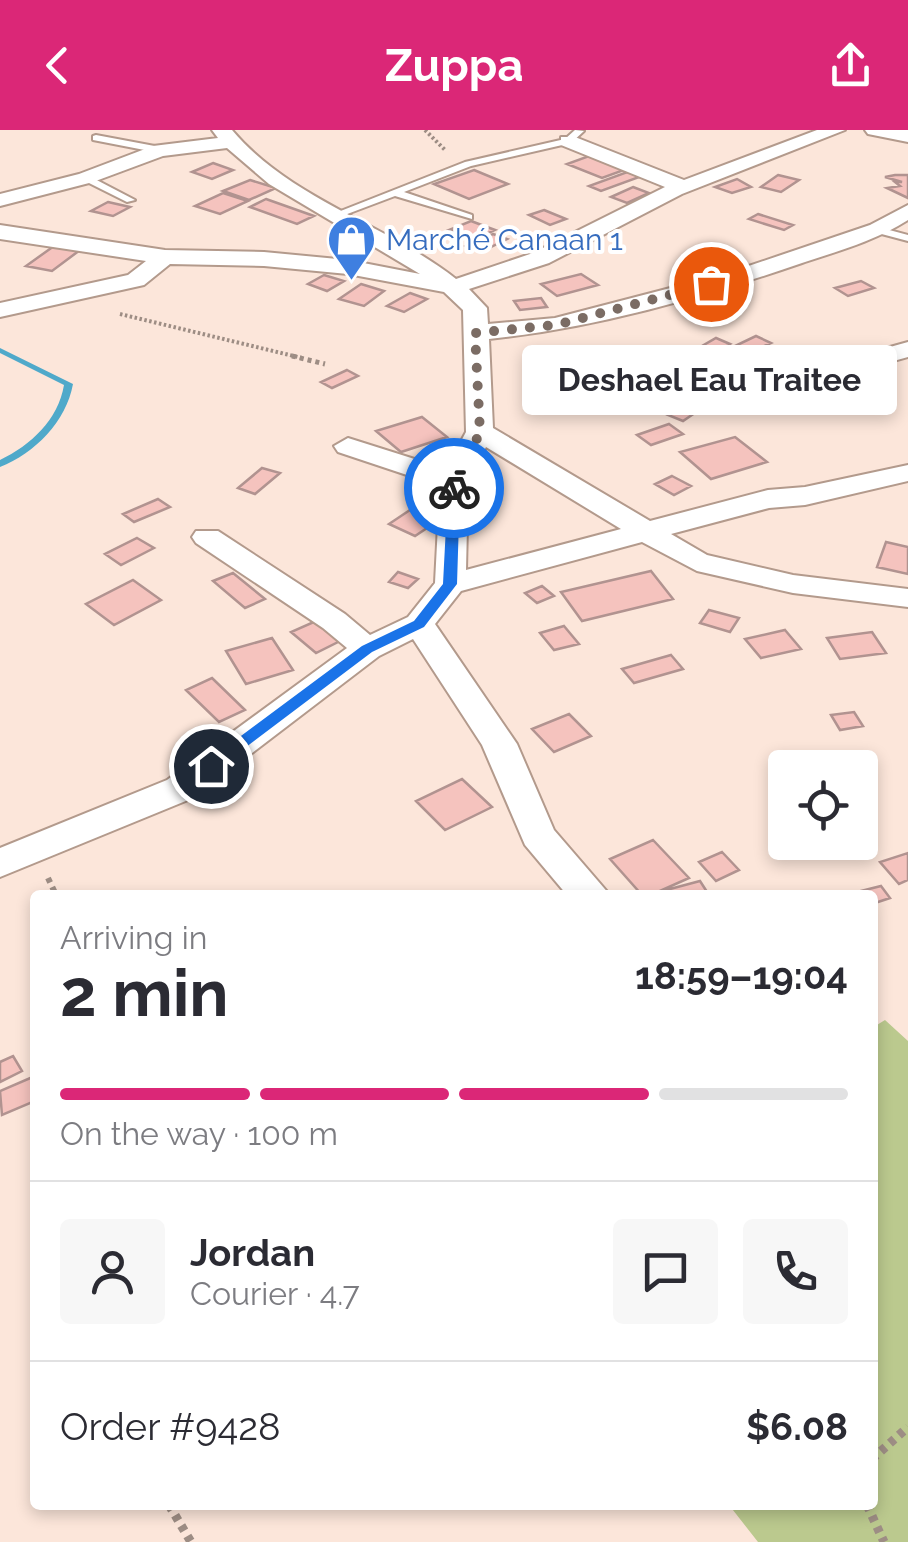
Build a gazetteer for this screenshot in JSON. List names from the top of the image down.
{
  "places": {
    "shop": ["Marché Canaan 1"],
    "other": ["Deshael Eau Traitee"]
  },
  "page": {
    "header": "Zuppa",
    "bubble": "Deshael Eau Traitee",
    "heading": ["2 min", "Arriving in", "18:59–19:04"],
    "panel": [
      "Jordan",
      "Courier · 4.7",
      "Order #9428",
      "$6.08"
    ],
    "bar": "On the way · 100 m"
  }
}
